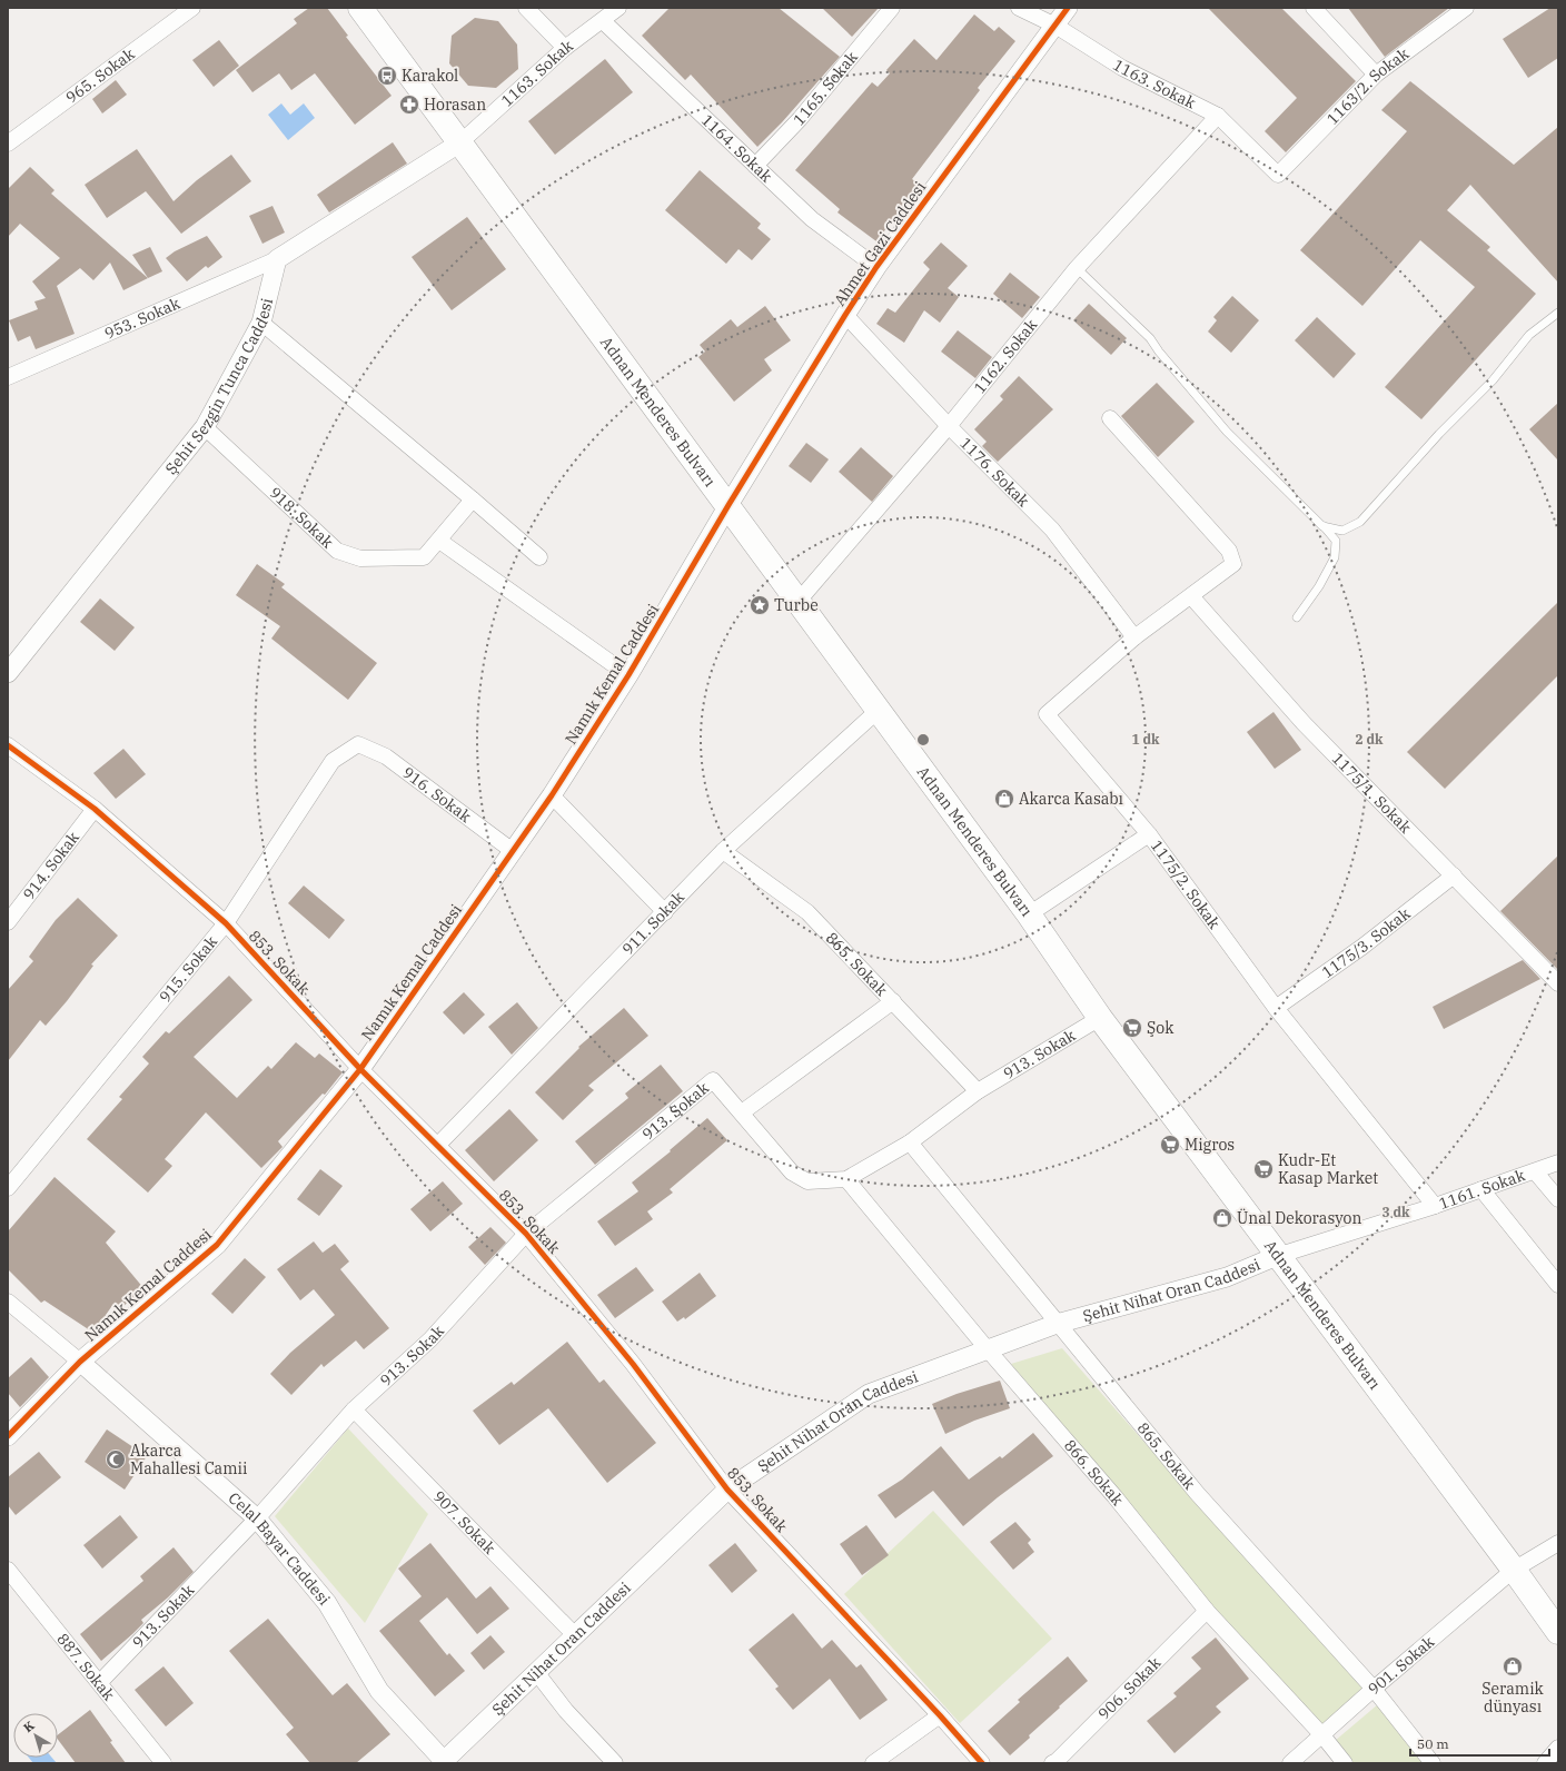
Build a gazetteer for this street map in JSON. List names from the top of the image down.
{
  "streets": {
    "main road": ["Adnan Menderes Bulvarı"],
    "street": [
      "1163. Sokak",
      "965. Sokak",
      "1163/2. Sokak",
      "1165. Sokak",
      "1164. Sokak",
      "Ahmet Gazi Caddesi",
      "953. Sokak",
      "1162. Sokak",
      "Şehit Sezgin Tunca Caddesi",
      "1176. Sokak",
      "918. Sokak",
      "Namık Kemal Caddesi",
      "1175/1. Sokak",
      "916. Sokak",
      "914. Sokak",
      "1175/2. Sokak",
      "911. Sokak",
      "1175/3. Sokak",
      "853. Sokak",
      "865. Sokak",
      "915. Sokak",
      "913. Sokak",
      "1161. Sokak",
      "Şehit Nihat Oran Caddesi",
      "866. Sokak",
      "907. Sokak",
      "Celal Bayar Caddesi",
      "901. Sokak",
      "887. Sokak",
      "906. Sokak"
    ]
  },
  "crossings": [
    ["1163. Sokak", "1163/2. Sokak"],
    ["1163. Sokak", "1164. Sokak"],
    ["1163. Sokak", "Ahmet Gazi Caddesi"],
    ["1163. Sokak", "1162. Sokak"],
    ["1163. Sokak", "Adnan Menderes Bulvarı"],
    ["1165. Sokak", "1164. Sokak"],
    ["1164. Sokak", "Ahmet Gazi Caddesi"],
    ["Ahmet Gazi Caddesi", "Adnan Menderes Bulvarı"],
    ["Ahmet Gazi Caddesi", "1176. Sokak"],
    ["Ahmet Gazi Caddesi", "Namık Kemal Caddesi"],
    ["953. Sokak", "Şehit Sezgin Tunca Caddesi"],
    ["1162. Sokak", "Adnan Menderes Bulvarı"],
    ["1162. Sokak", "1176. Sokak"],
    ["Şehit Sezgin Tunca Caddesi", "918. Sokak"],
    ["Adnan Menderes Bulvarı", "Namık Kemal Caddesi"],
    ["Adnan Menderes Bulvarı", "911. Sokak"],
    ["Adnan Menderes Bulvarı", "913. Sokak"],
    ["Adnan Menderes Bulvarı", "1161. Sokak"],
    ["Adnan Menderes Bulvarı", "Şehit Nihat Oran Caddesi"],
    ["Adnan Menderes Bulvarı", "901. Sokak"],
    ["1176. Sokak", "1175/2. Sokak"],
    ["Namık Kemal Caddesi", "916. Sokak"],
    ["Namık Kemal Caddesi", "853. Sokak"],
    ["Namık Kemal Caddesi", "Celal Bayar Caddesi"],
    ["1175/1. Sokak", "1175/2. Sokak"],
    ["1175/1. Sokak", "1175/3. Sokak"],
    ["916. Sokak", "915. Sokak"],
    ["914. Sokak", "853. Sokak"],
    ["1175/2. Sokak", "1175/3. Sokak"],
    ["1175/2. Sokak", "1161. Sokak"],
    ["911. Sokak", "853. Sokak"],
    ["911. Sokak", "865. Sokak"],
    ["853. Sokak", "915. Sokak"],
    ["853. Sokak", "913. Sokak"],
    ["853. Sokak", "Şehit Nihat Oran Caddesi"],
    ["865. Sokak", "913. Sokak"],
    ["865. Sokak", "Şehit Nihat Oran Caddesi"],
    ["865. Sokak", "901. Sokak"],
    ["913. Sokak", "866. Sokak"],
    ["913. Sokak", "907. Sokak"],
    ["913. Sokak", "Celal Bayar Caddesi"],
    ["913. Sokak", "887. Sokak"],
    ["1161. Sokak", "Şehit Nihat Oran Caddesi"],
    ["Şehit Nihat Oran Caddesi", "866. Sokak"],
    ["Şehit Nihat Oran Caddesi", "907. Sokak"],
    ["Şehit Nihat Oran Caddesi", "Celal Bayar Caddesi"],
    ["866. Sokak", "901. Sokak"],
    ["866. Sokak", "906. Sokak"]
  ],
  "places": {
    "bus stop": ["Karakol"],
    "pharmacy": ["Horasan"],
    "place": ["Turbe"],
    "shop": ["Akarca Kasabı", "Ünal Dekorasyon", "Seramik dünyası"],
    "supermarket": ["Şok", "Migros", "Kudr-Et Kasap Market"],
    "mosque": ["Akarca Mahallesi Camii"]
  },
  "scale_bar": "50 m",
  "north": "top left",
  "rings": ["1 dk", "2 dk", "3 dk"]
}
